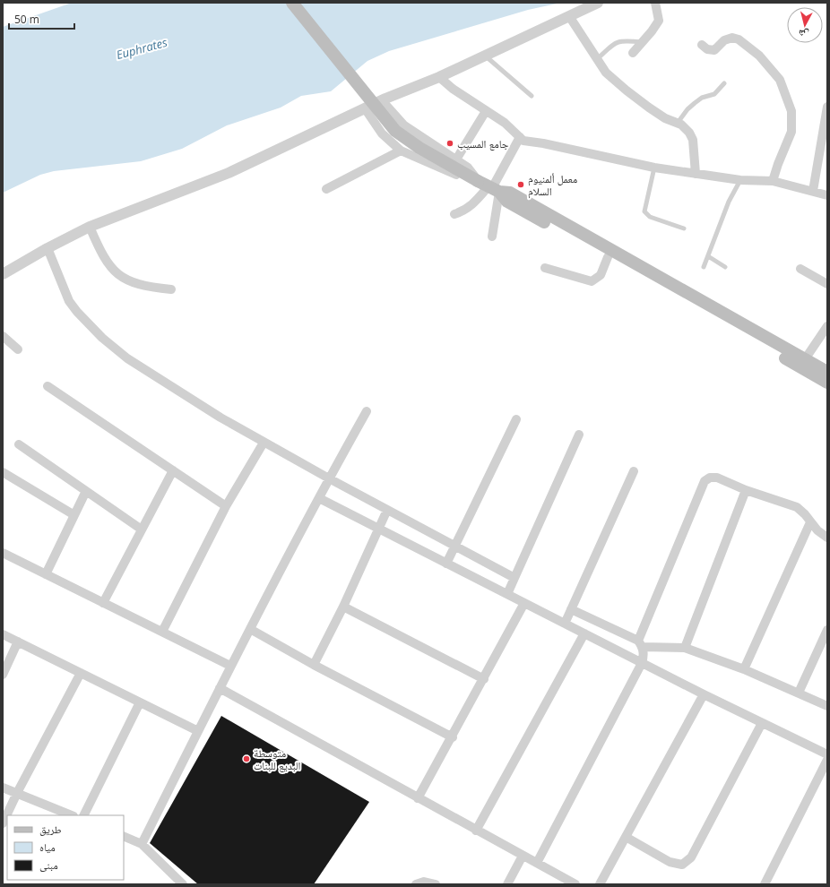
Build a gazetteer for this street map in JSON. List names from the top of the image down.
{
  "water": ["Euphrates"],
  "places": ["جامع المسيب", "معمل ألمنيوم السلام", "متوسطة البديع للبنات"],
  "legend": ["طريق", "مياه", "مبنى"],
  "scale_bar": "50 m",
  "north": "bottom"
}
